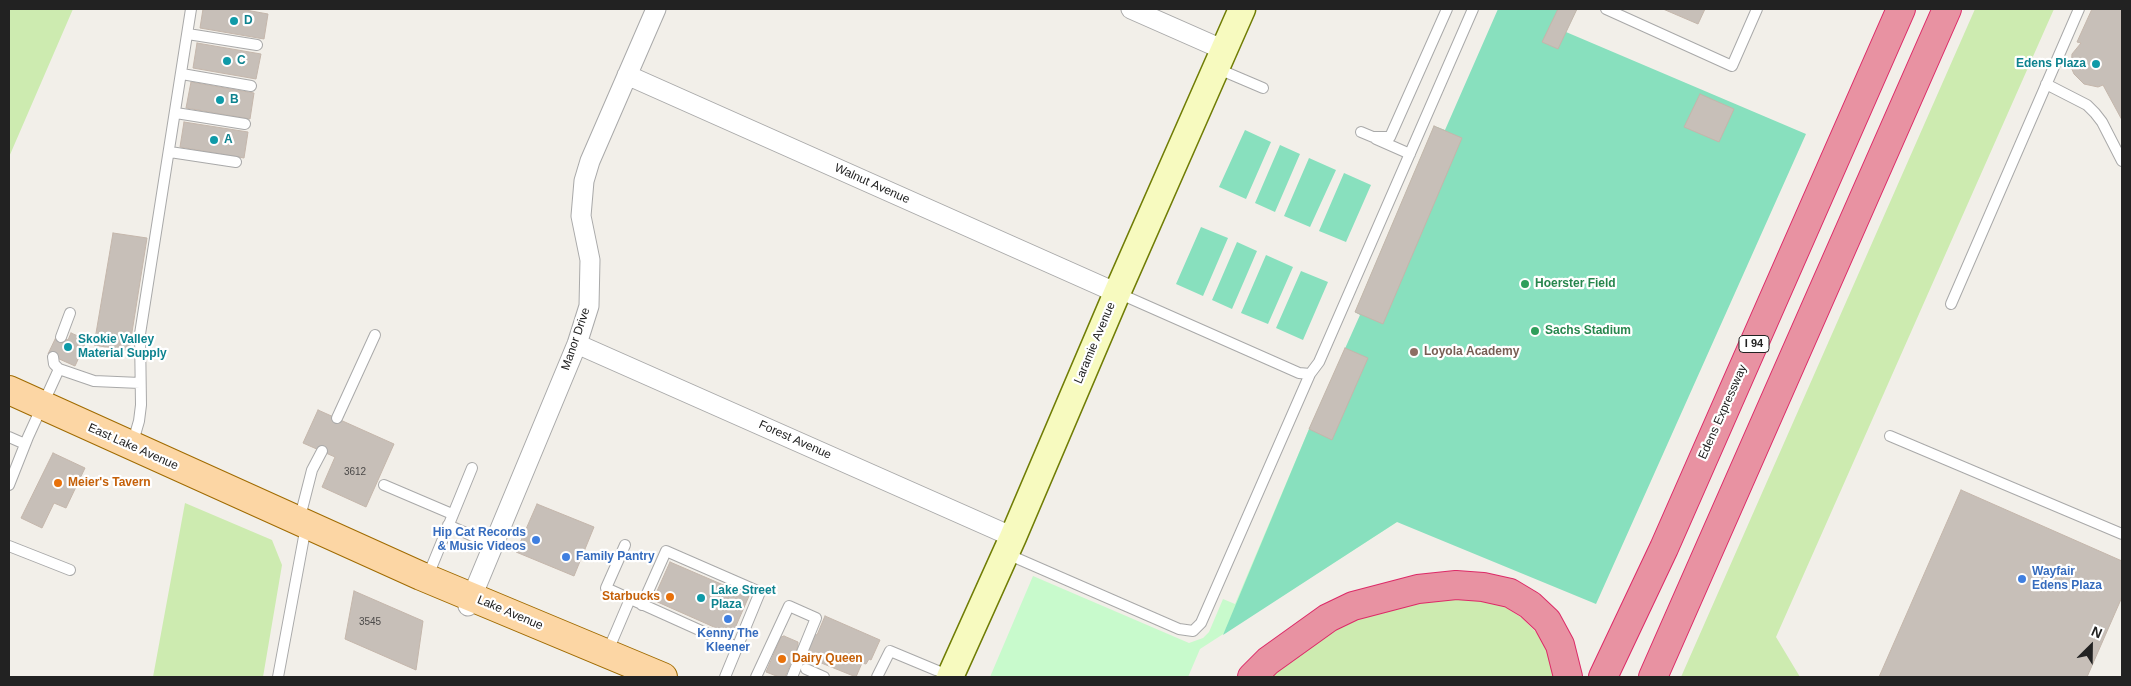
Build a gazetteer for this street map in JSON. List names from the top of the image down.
{
  "streets": {
    "highway": ["I 94", "Edens Expressway"],
    "main road": ["East Lake Avenue", "Lake Avenue"],
    "street": [
      "Walnut Avenue",
      "Manor Drive",
      "Laramie Avenue",
      "Forest Avenue"
    ]
  },
  "crossings": [
    ["Walnut Avenue", "Manor Drive"],
    ["Walnut Avenue", "Laramie Avenue"],
    ["Manor Drive", "Forest Avenue"],
    ["Manor Drive", "Lake Avenue"],
    ["Laramie Avenue", "Forest Avenue"],
    ["East Lake Avenue", "Lake Avenue"]
  ],
  "places": [
    "D",
    "C",
    "Edens Plaza",
    "B",
    "A",
    "Hoerster Field",
    "Sachs Stadium",
    "Skokie Valley Material Supply",
    "Loyola Academy",
    "Meier's Tavern",
    "Hip Cat Records & Music Videos",
    "Family Pantry",
    "Wayfair Edens Plaza",
    "Starbucks",
    "Lake Street Plaza",
    "Kenny The Kleener",
    "Dairy Queen"
  ],
  "house_numbers": ["3612", "3545"],
  "north": "top right"
}
